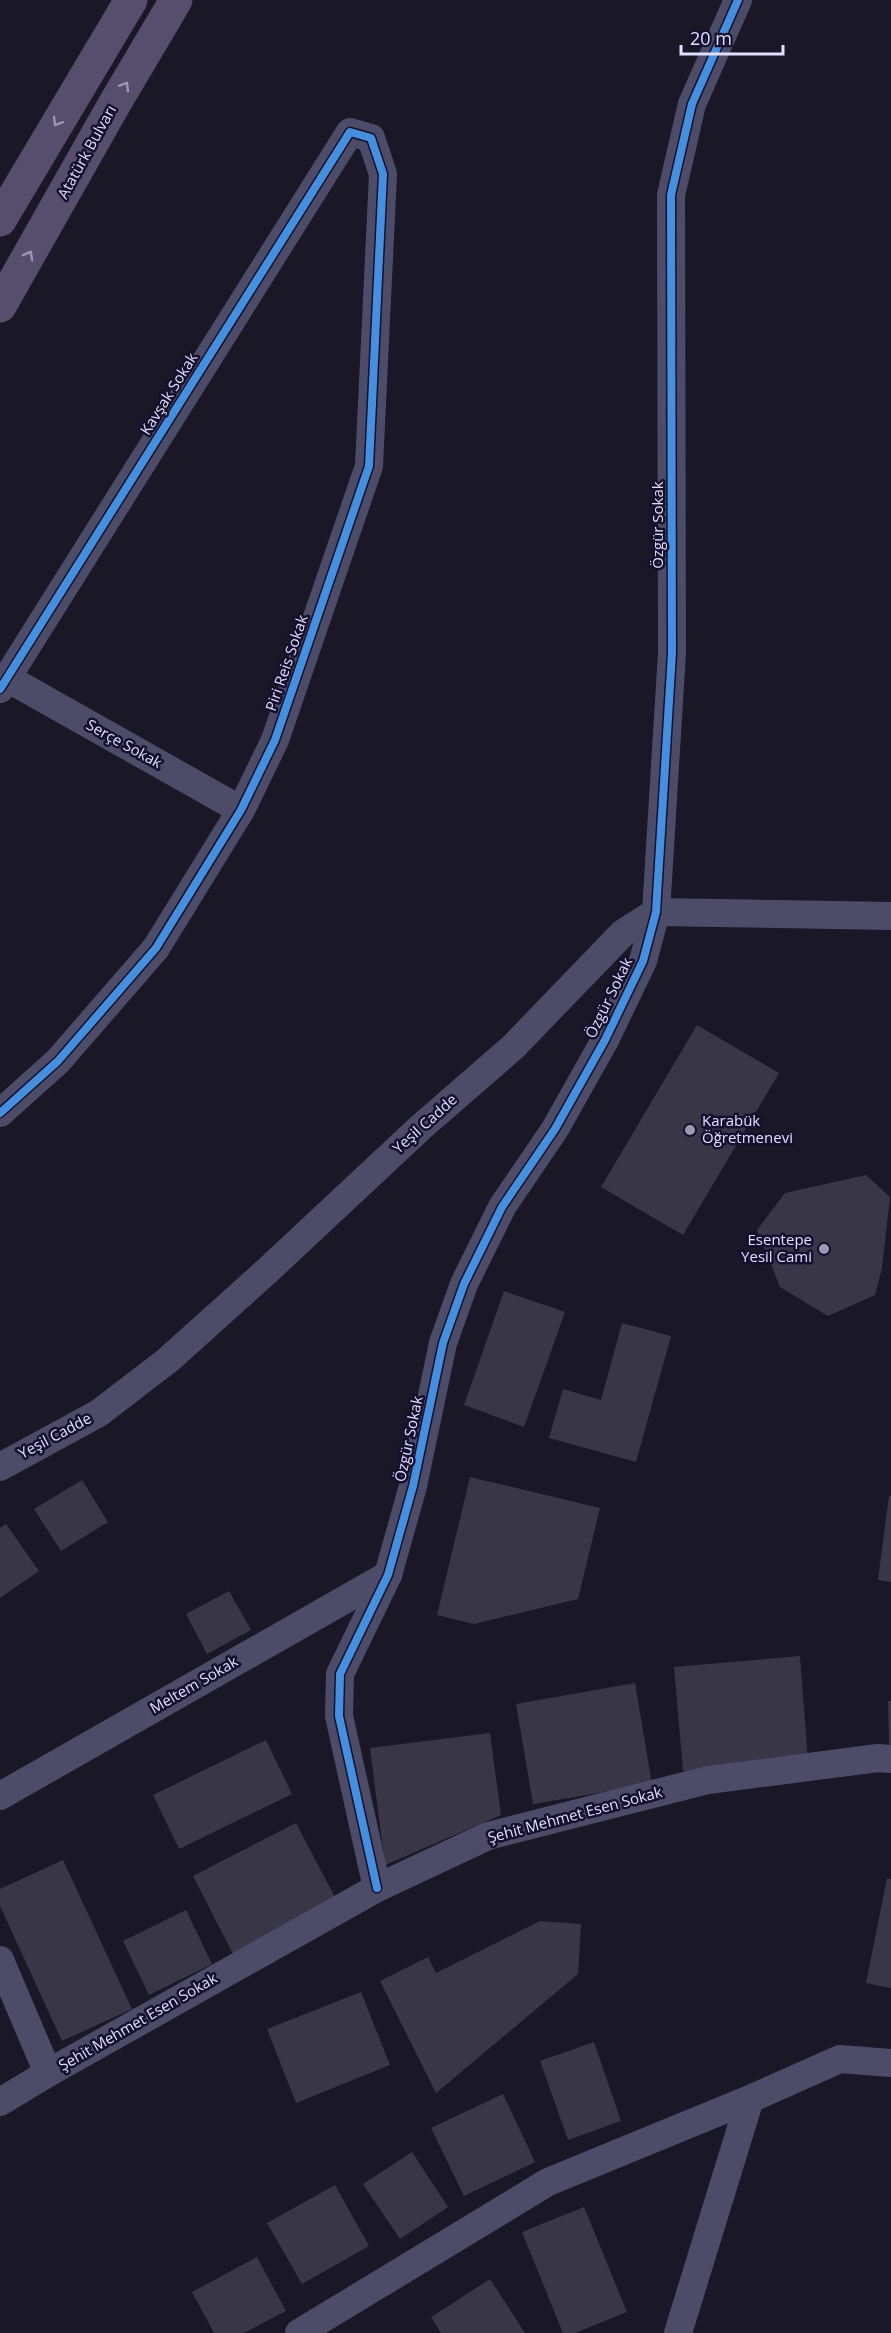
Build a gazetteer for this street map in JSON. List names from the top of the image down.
{
  "streets": {
    "main road": ["Atatürk Bulvarı"],
    "street": [
      "Kavşak Sokak",
      "Özgür Sokak",
      "Piri Reis Sokak",
      "Serçe Sokak",
      "Yeşil Cadde",
      "Meltem Sokak",
      "Şehit Mehmet Esen Sokak"
    ]
  },
  "crossings": [
    ["Kavşak Sokak", "Piri Reis Sokak"],
    ["Kavşak Sokak", "Serçe Sokak"],
    ["Özgür Sokak", "Yeşil Cadde"],
    ["Özgür Sokak", "Meltem Sokak"],
    ["Özgür Sokak", "Şehit Mehmet Esen Sokak"],
    ["Piri Reis Sokak", "Serçe Sokak"]
  ],
  "places": ["Karabük Öğretmenevi", "Esentepe Yesil Cami"],
  "scale_bar": "20 m"
}
